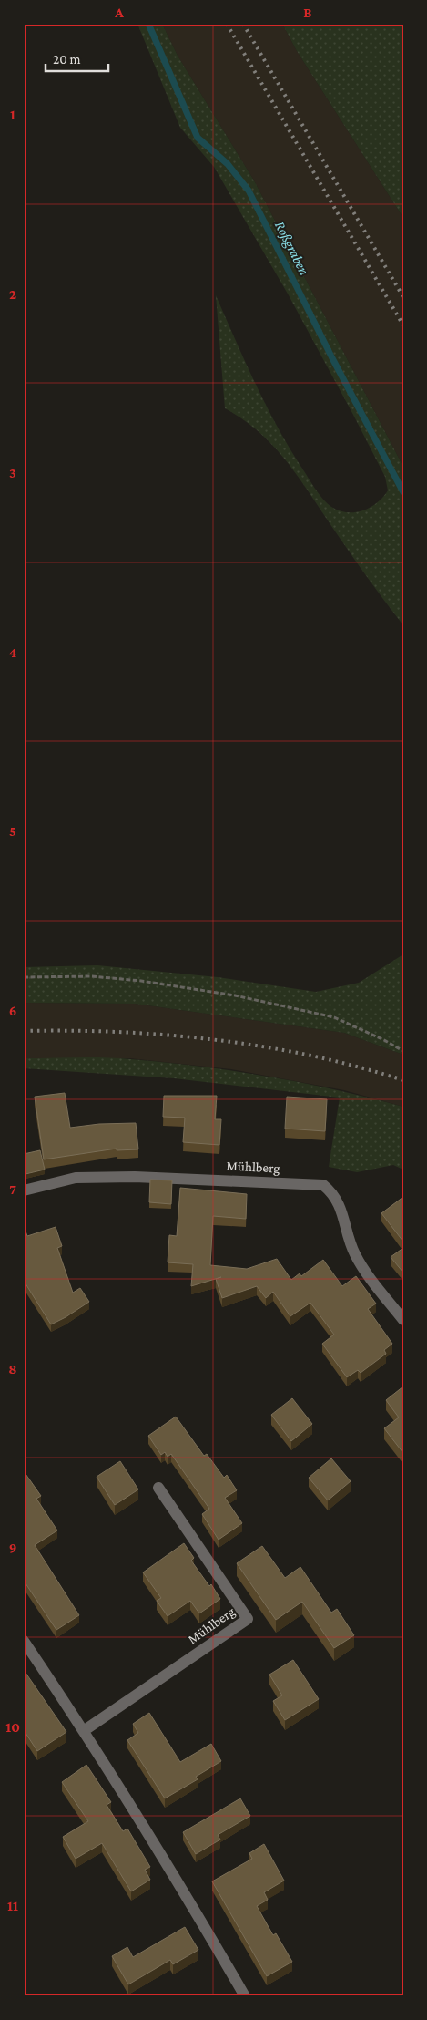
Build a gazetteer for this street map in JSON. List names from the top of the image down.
{
  "streets": {
    "street": ["Mühlberg"]
  },
  "water": ["Roßgraben"],
  "scale_bar": "20 m",
  "grid": {
    "columns": ["A", "B"],
    "rows": [
      "1",
      "2",
      "3",
      "4",
      "5",
      "6",
      "7",
      "8",
      "9",
      "10",
      "11"
    ]
  }
}
